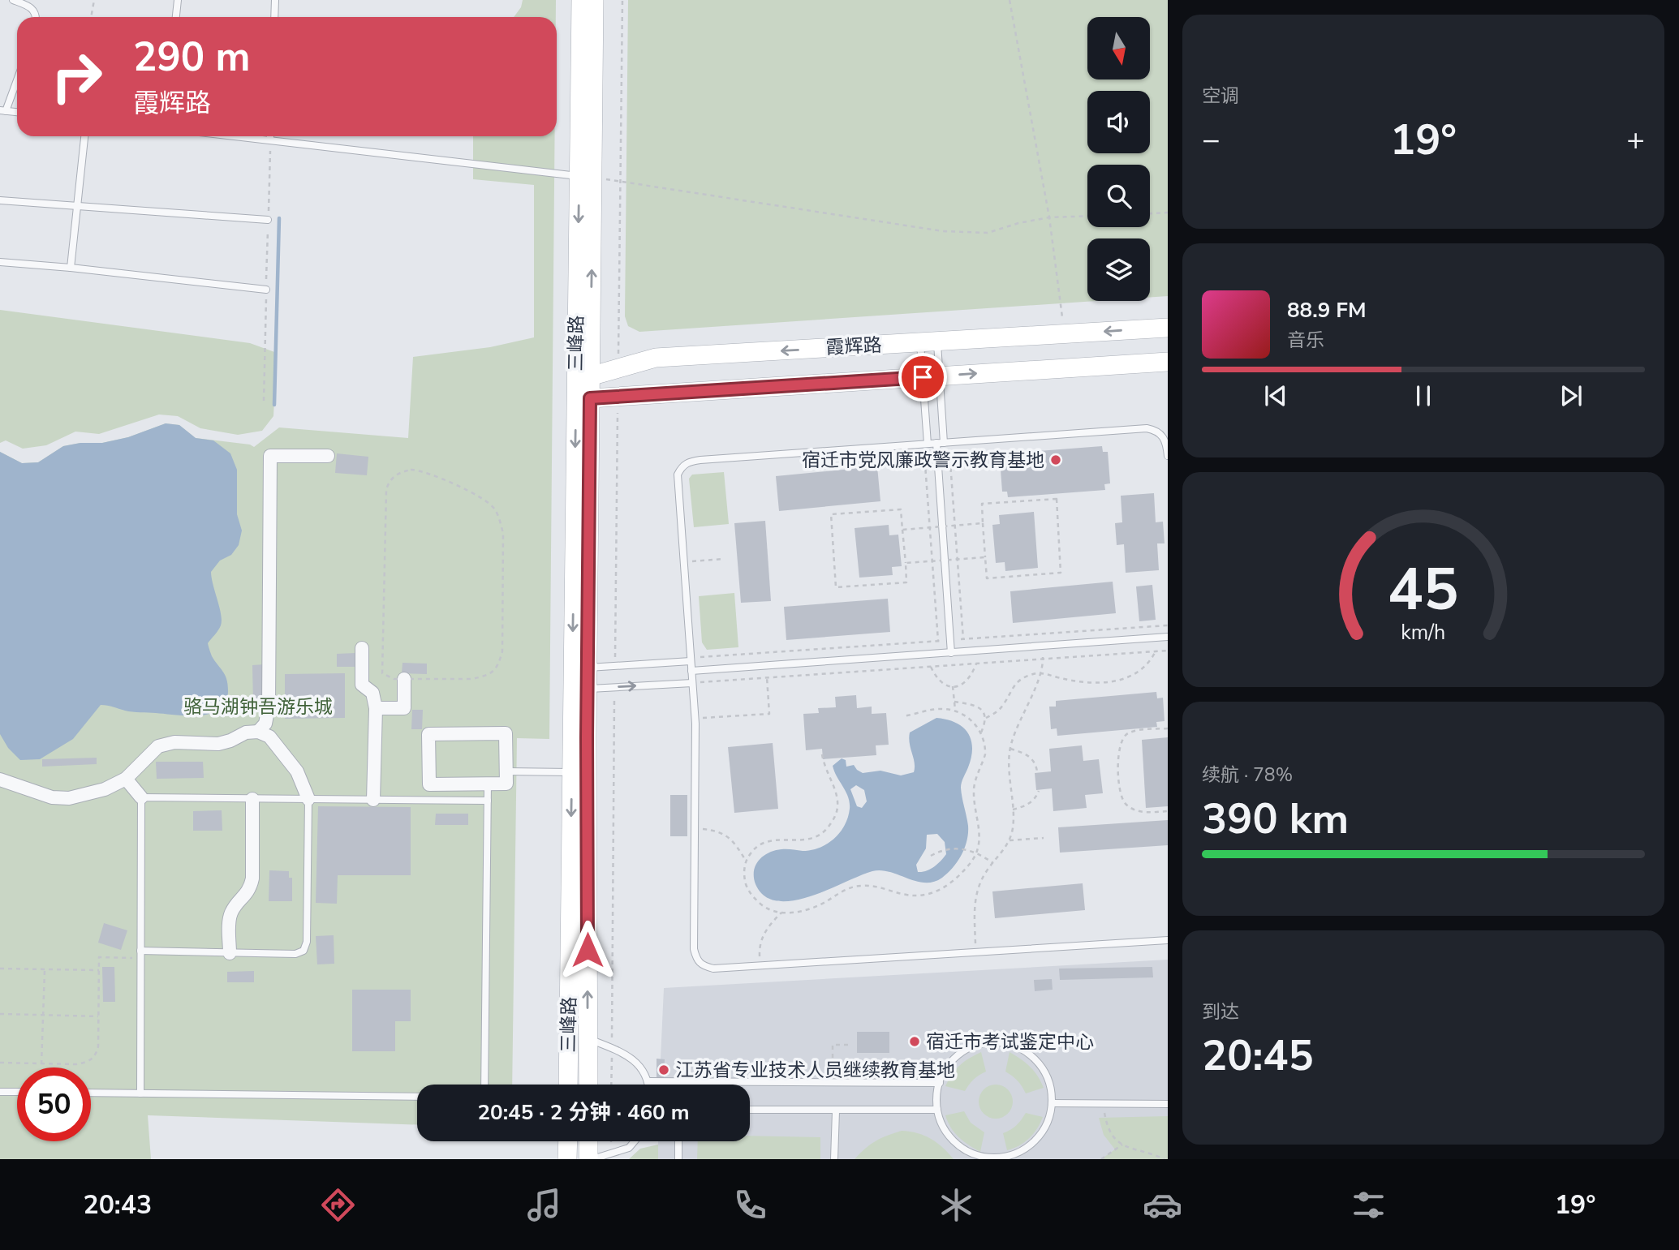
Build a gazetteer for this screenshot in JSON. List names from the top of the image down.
{
  "streets": {
    "main road": ["三峰路", "霞辉路"]
  },
  "crossings": [
    ["三峰路", "霞辉路"]
  ],
  "parks": ["骆马湖钟吾游乐城"],
  "places": ["宿迁市党风廉政警示教育基地", "宿迁市考试鉴定中心", "江苏省专业技术人员继续教育基地"],
  "north": "bottom",
  "page": {
    "tile": [
      "空调",
      ["续航 · 78%", "390 km"],
      ["到达", "20:45"]
    ],
    "turn": ["290 m", "霞辉路"],
    "heat": ["−", "19°", "+"],
    "song": ["88.9 FM", "音乐"],
    "limit": "50",
    "trip": "20:45 · 2 分钟 · 460 m",
    "tabs": ["20:43", "19°"],
    "gauge": ["45", "km/h"]
  }
}
